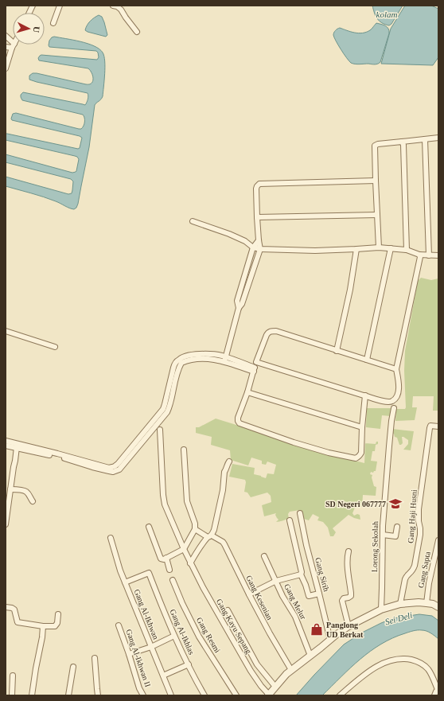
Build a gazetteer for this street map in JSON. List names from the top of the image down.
{
  "streets": {
    "street": [
      "Gang Haji Husni",
      "Lorong Sekolah",
      "Gang Sapta",
      "Gang Sirih",
      "Gang Kesenian",
      "Gang Melur",
      "Gang Al-Ikhwan",
      "Gang Kayu Sepang",
      "Gang Al-Ikhlas",
      "Gang Resmi",
      "Gang Al-Ikhwan II"
    ]
  },
  "crossings": [
    ["Gang Al-Ikhwan", "Gang Al-Ikhlas"]
  ],
  "water": ["kolam", "Sei Deli"],
  "places": {
    "school or university": ["SD Negeri 067777"],
    "shop": ["Panglong UD Berkat"]
  },
  "north": "right"
}
